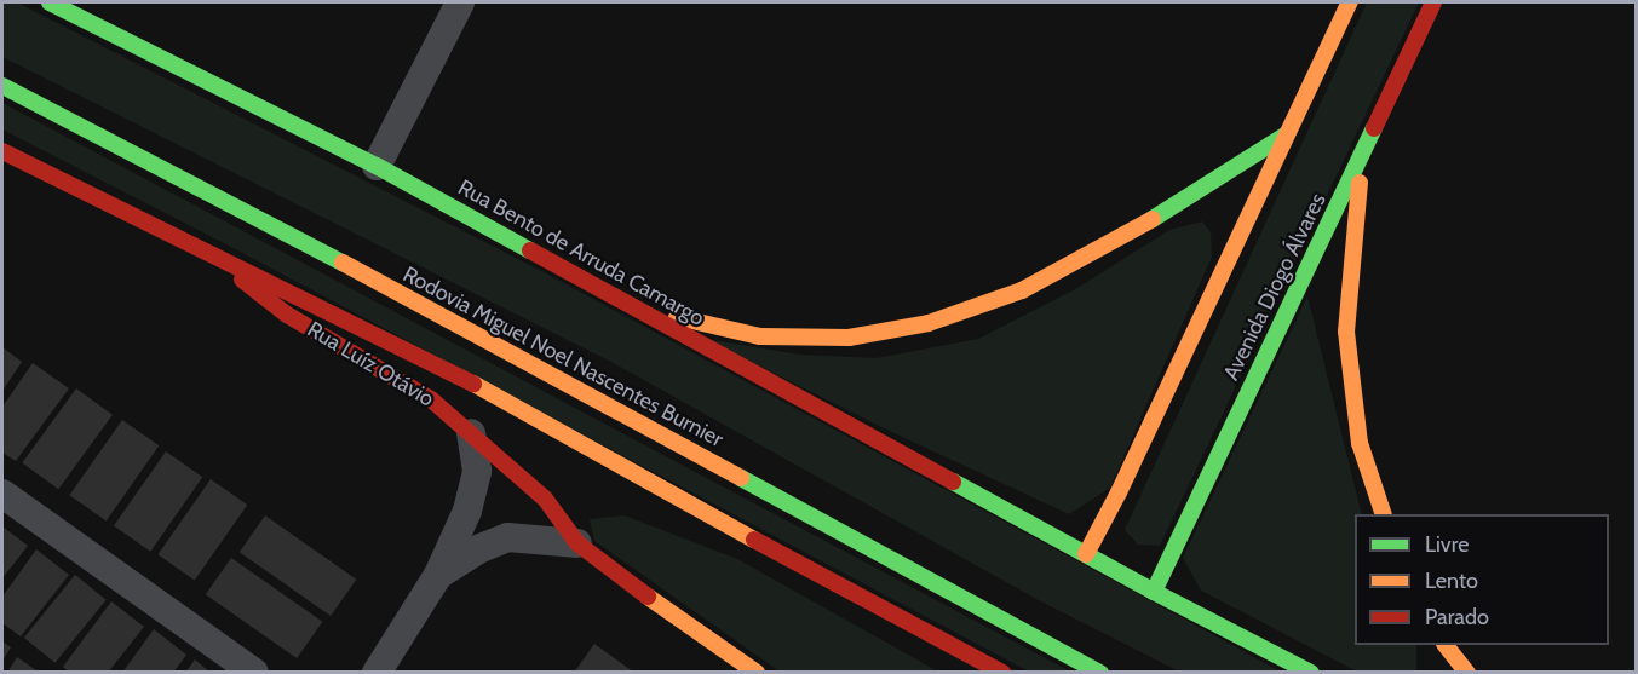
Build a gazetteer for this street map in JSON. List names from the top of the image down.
{
  "streets": {
    "main road": [
      "Rua Bento de Arruda Camargo",
      "Avenida Diogo Álvares",
      "Rodovia Miguel Noel Nascentes Burnier",
      "Rua Luíz Otávio"
    ]
  },
  "crossings": [
    ["Rua Bento de Arruda Camargo", "Avenida Diogo Álvares"]
  ],
  "legend": ["Livre", "Lento", "Parado"]
}
